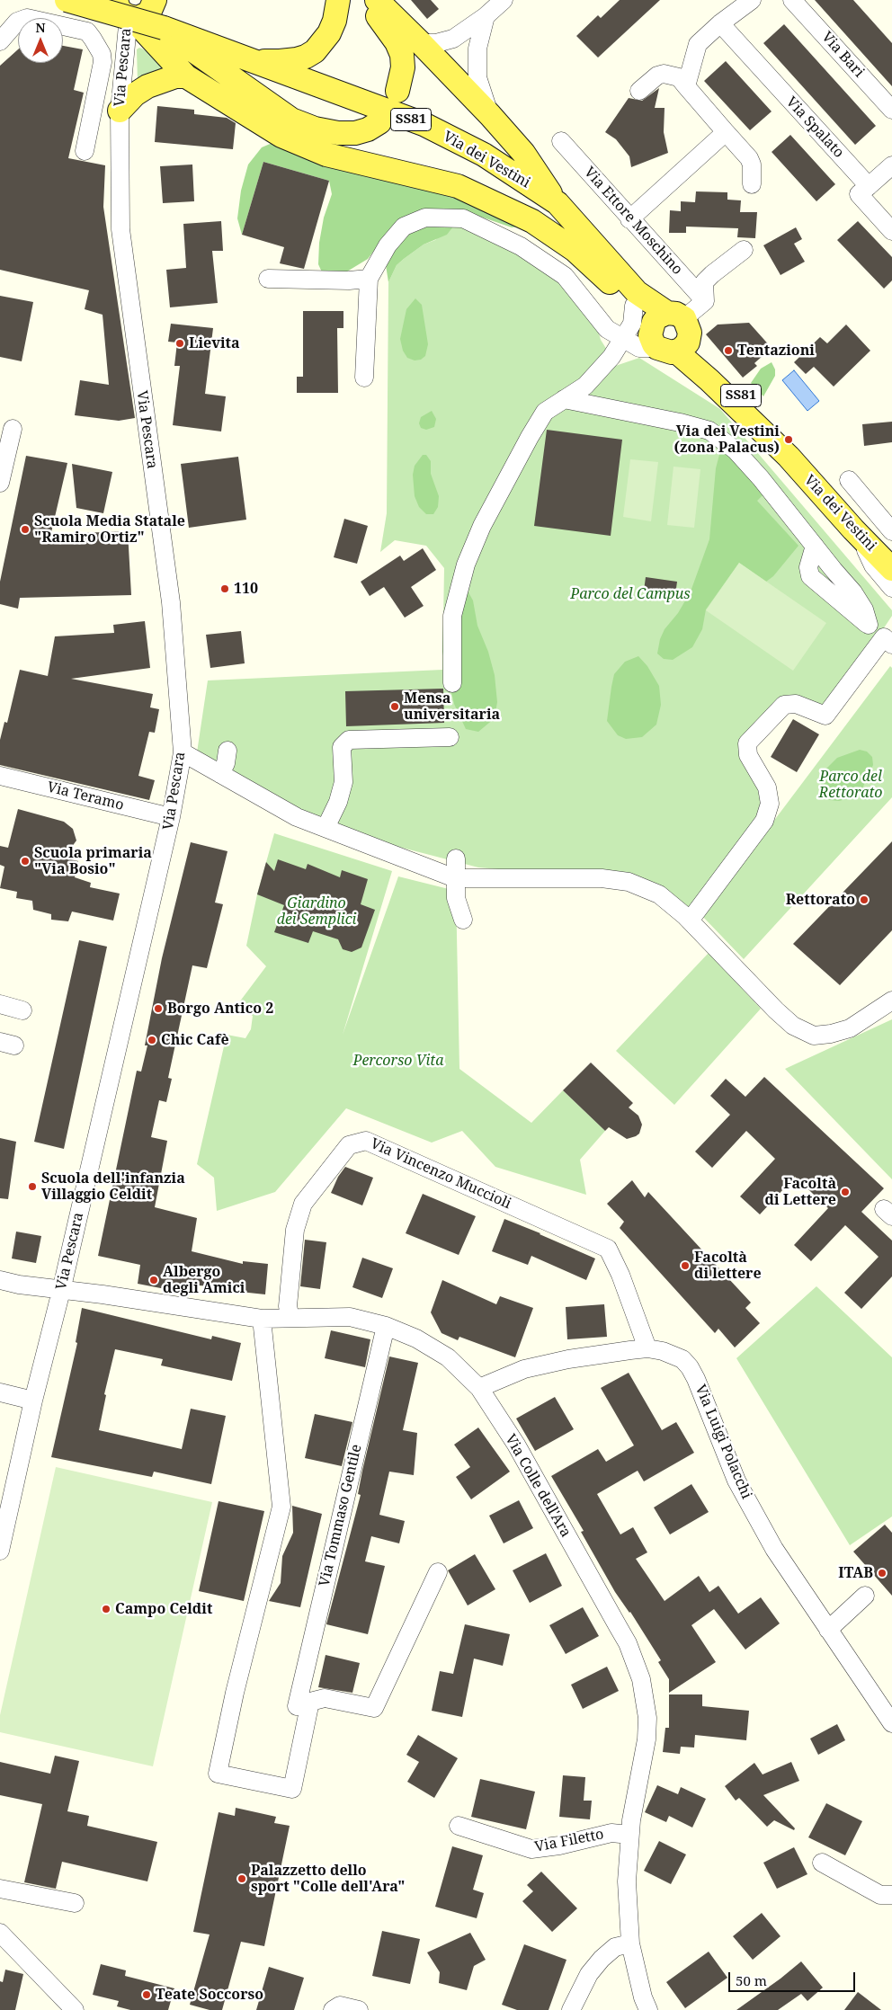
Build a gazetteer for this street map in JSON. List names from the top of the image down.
{
  "streets": {
    "main road": ["SS81", "Via dei Vestini"],
    "street": [
      "Via Bari",
      "Via Pescara",
      "Via Spalato",
      "Via Ettore Moschino",
      "Via Teramo",
      "Via Vincenzo Muccioli",
      "Via Luigi Polacchi",
      "Via Colle dell'Ara",
      "Via Tommaso Gentile",
      "Via Filetto"
    ]
  },
  "crossings": [
    ["Via Pescara", "Via Teramo"],
    ["Via Pescara", "Via Colle dell'Ara"],
    ["SS81", "Via dei Vestini"],
    ["Via Vincenzo Muccioli", "Via Luigi Polacchi"],
    ["Via Vincenzo Muccioli", "Via Colle dell'Ara"],
    ["Via Luigi Polacchi", "Via Colle dell'Ara"],
    ["Via Colle dell'Ara", "Via Tommaso Gentile"],
    ["Via Colle dell'Ara", "Via Filetto"]
  ],
  "parks": [
    "Parco del Campus",
    "Parco del Rettorato",
    "Giardino dei Semplici",
    "Percorso Vita"
  ],
  "places": [
    "Lievita",
    "Tentazioni",
    "Via dei Vestini (zona Palacus)",
    "Scuola Media Statale \"Ramiro Ortiz\"",
    "110",
    "Mensa universitaria",
    "Scuola primaria \"Via Bosio\"",
    "Rettorato",
    "Borgo Antico 2",
    "Chic Cafè",
    "Scuola dell'infanzia Villaggio Celdit",
    "Facoltà di Lettere",
    "Facoltà di lettere",
    "Albergo degli Amici",
    "ITAB",
    "Campo Celdit",
    "Palazzetto dello sport \"Colle dell'Ara\"",
    "Teate Soccorso"
  ],
  "scale_bar": "50 m",
  "north": "top"
}
